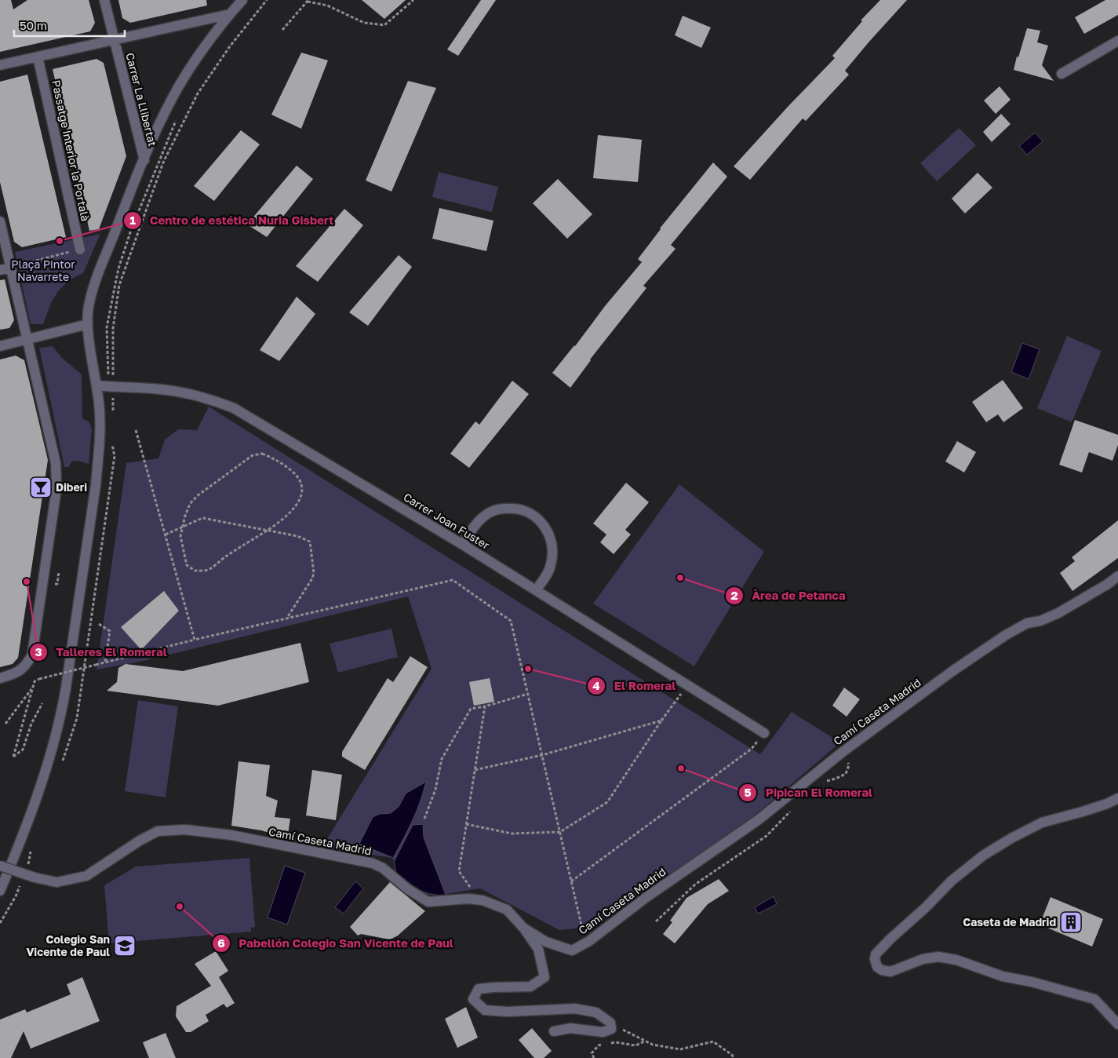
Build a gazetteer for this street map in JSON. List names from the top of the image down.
{
  "streets": {
    "street": [
      "Carrer La Llibertat",
      "Passatge Interior la Portalà",
      "Carrer Joan Fuster",
      "Camí Caseta Madrid"
    ]
  },
  "parks": ["Plaça Pintor Navarrete"],
  "places": {
    "other": [
      "Centro de estética Nuria Gisbert",
      "Àrea de Petanca",
      "Talleres El Romeral",
      "El Romeral",
      "Pipican El Romeral",
      "Pabellón Colegio San Vicente de Paul"
    ],
    "bar": ["Diberi"],
    "building": ["Caseta de Madrid"],
    "school or university": ["Colegio San Vicente de Paul"]
  },
  "scale_bar": "50 m"
}
